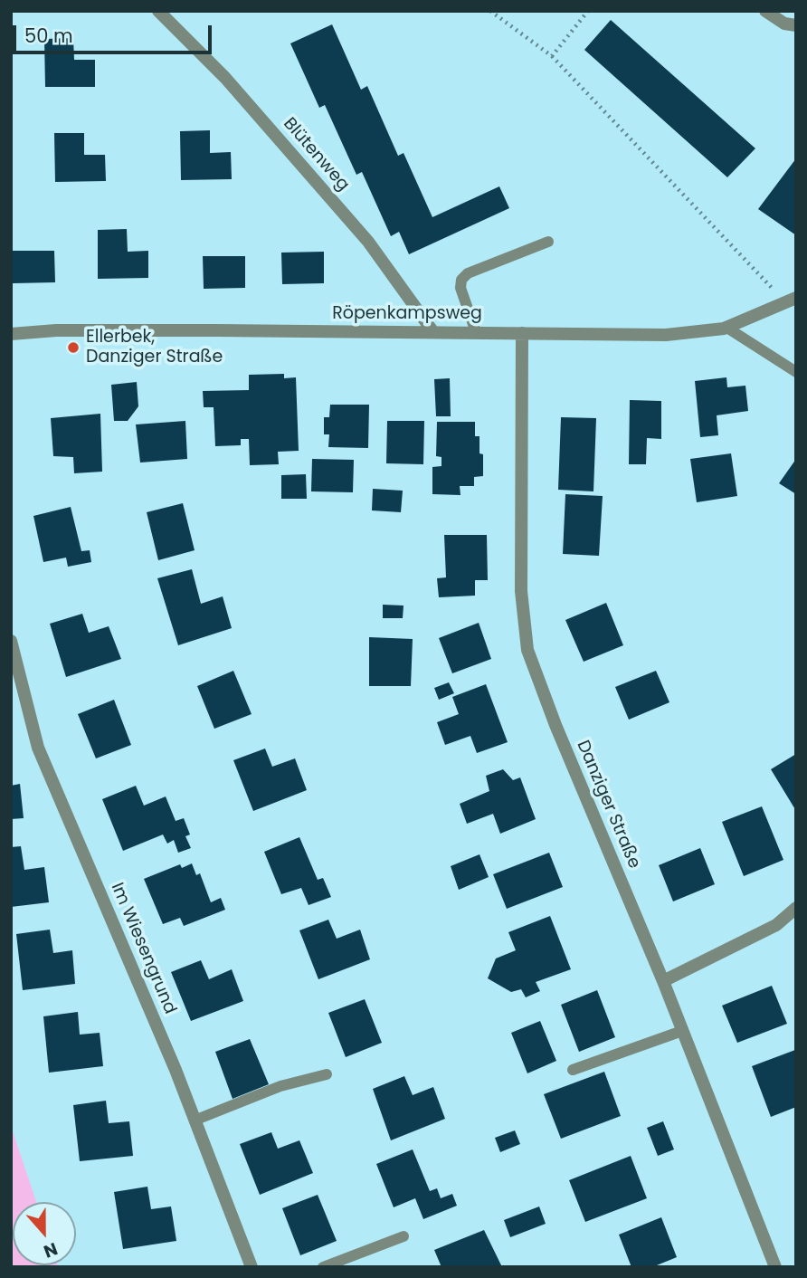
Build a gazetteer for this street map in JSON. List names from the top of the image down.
{
  "streets": {
    "street": [
      "Blütenweg",
      "Röpenkampsweg",
      "Danziger Straße",
      "Im Wiesengrund"
    ]
  },
  "crossings": [
    ["Blütenweg", "Röpenkampsweg"],
    ["Röpenkampsweg", "Danziger Straße"]
  ],
  "places": ["Ellerbek, Danziger Straße"],
  "scale_bar": "50 m",
  "north": "bottom"
}
